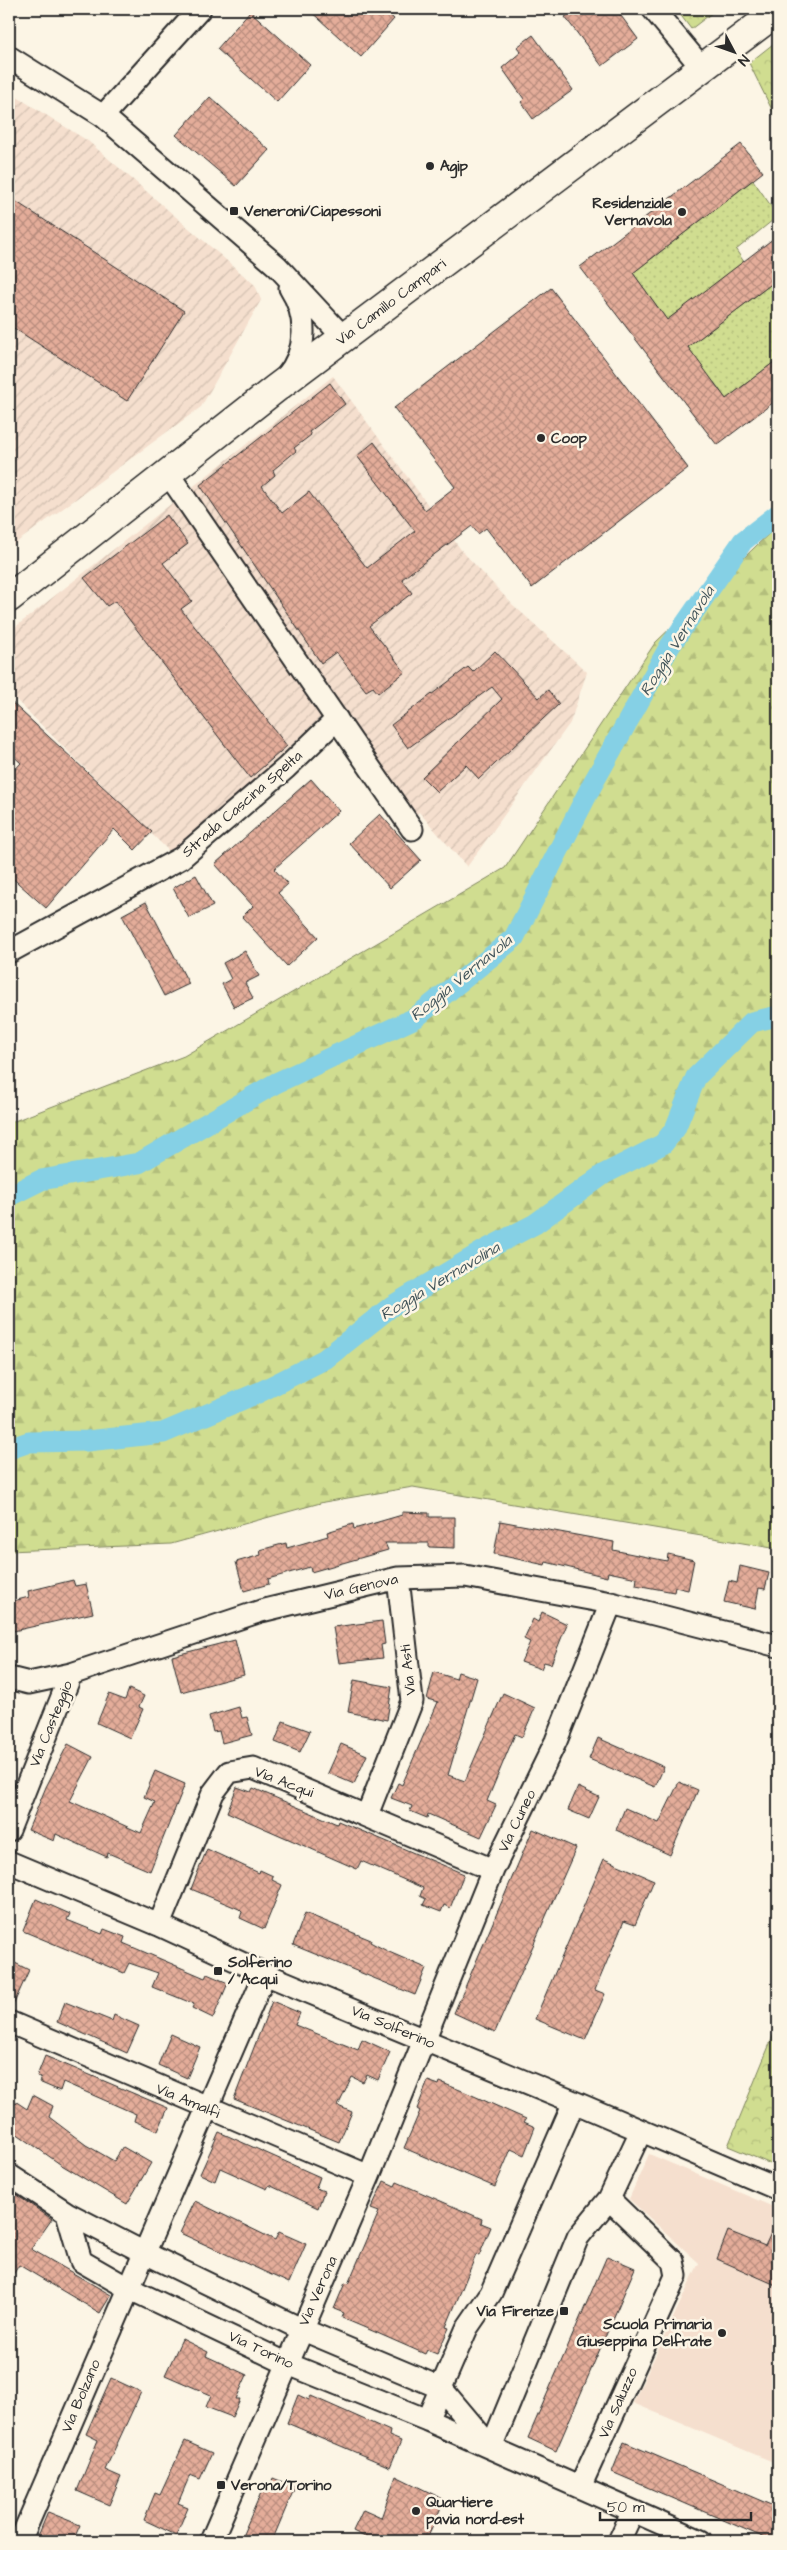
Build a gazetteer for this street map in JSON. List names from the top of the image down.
{
  "streets": {
    "street": [
      "Via Camillo Campari",
      "Strada Cascina Spelta",
      "Via Genova",
      "Via Asti",
      "Via Casteggio",
      "Via Acqui",
      "Via Cuneo",
      "Via Solferino",
      "Via Amalfi",
      "Via Verona",
      "Via Torino",
      "Via Bolzano",
      "Via Saluzzo"
    ]
  },
  "crossings": [
    ["Via Genova", "Via Asti"],
    ["Via Genova", "Via Casteggio"],
    ["Via Genova", "Via Cuneo"],
    ["Via Asti", "Via Acqui"],
    ["Via Acqui", "Via Cuneo"],
    ["Via Acqui", "Via Solferino"],
    ["Via Cuneo", "Via Solferino"],
    ["Via Cuneo", "Via Verona"],
    ["Via Solferino", "Via Verona"],
    ["Via Solferino", "Via Bolzano"],
    ["Via Amalfi", "Via Verona"],
    ["Via Amalfi", "Via Bolzano"],
    ["Via Verona", "Via Torino"],
    ["Via Torino", "Via Bolzano"],
    ["Via Torino", "Via Saluzzo"]
  ],
  "water": ["Roggia Vernavola", "Roggia Vernavolina"],
  "places": {
    "other": [
      "Agip",
      "Residenziale Vernavola",
      "Coop",
      "Scuola Primaria Giuseppina Delfrate",
      "Quartiere pavia nord-est"
    ],
    "transit": [
      "Veneroni/Ciapessoni",
      "Solferino / Acqui",
      "Via Firenze",
      "Verona/Torino"
    ]
  },
  "scale_bar": "50 m",
  "north": "bottom right"
}
